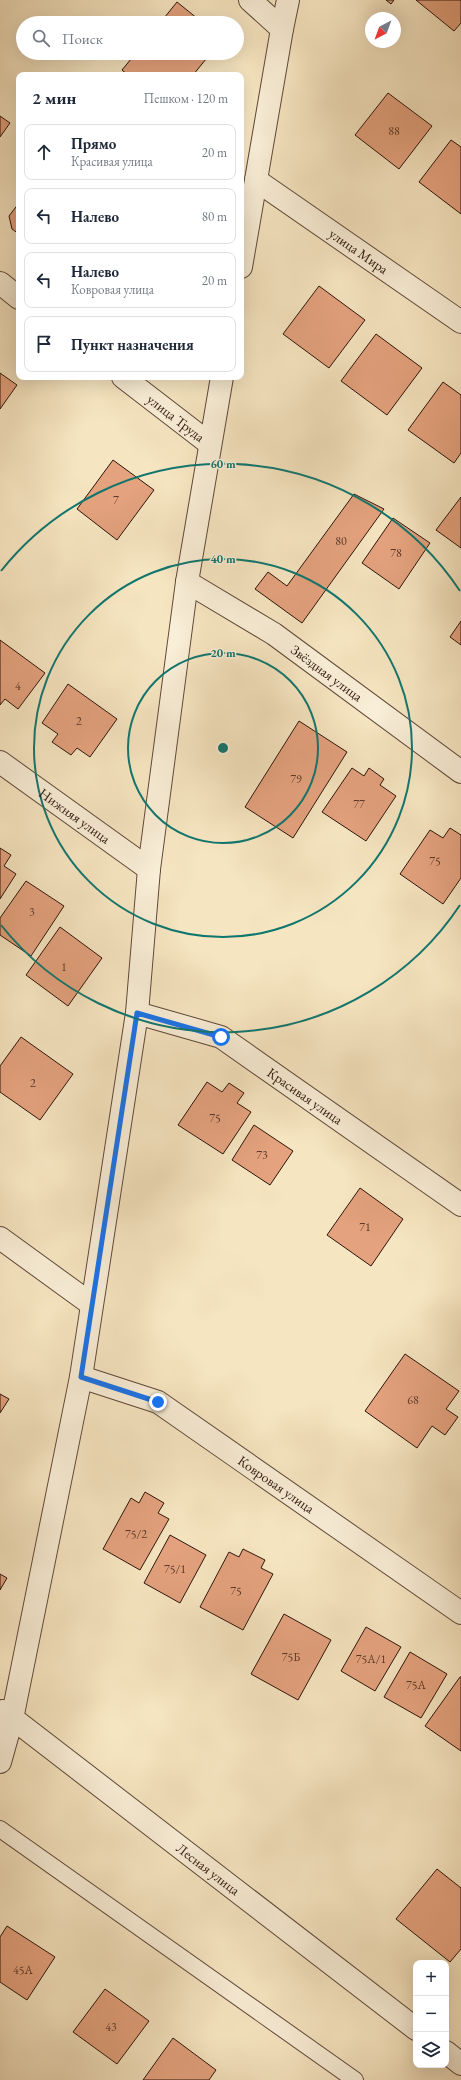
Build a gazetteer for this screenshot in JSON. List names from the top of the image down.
{
  "streets": {
    "street": [
      "улица Мира",
      "улица Труда",
      "Звёздная улица",
      "Нижняя улица",
      "Красивая улица",
      "Ковровая улица",
      "Лесная улица"
    ]
  },
  "house_numbers": [
    "88",
    "7",
    "80",
    "78",
    "4",
    "2",
    "79",
    "77",
    "75",
    "3",
    "1",
    "2",
    "75",
    "73",
    "71",
    "68",
    "75/2",
    "75/1",
    "75",
    "75Б",
    "75А/1",
    "75А",
    "45А",
    "43"
  ],
  "north": "bottom left",
  "page": {
    "search": "Поиск",
    "heading": ["2 мин", "Пешком · 120 m"],
    "list": [
      ["Прямо", "Красивая улица", "20 m"],
      ["Налево", "80 m"],
      ["Налево", "Ковровая улица", "20 m"],
      "Пункт назначения"
    ],
    "map_buttons": ["+", "−"]
  },
  "rings": ["60 m", "40 m", "20 m"]
}
